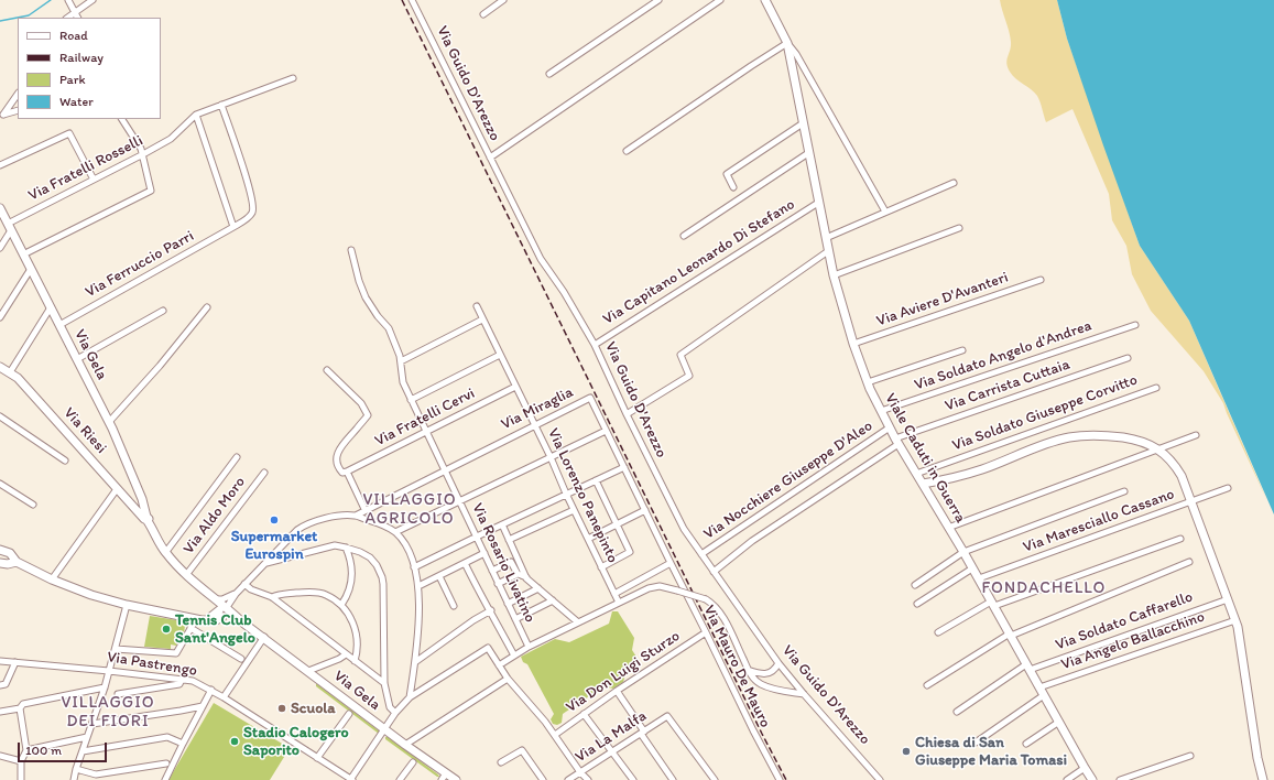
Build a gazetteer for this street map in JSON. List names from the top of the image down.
{
  "streets": {
    "street": [
      "Via Guido D'Arezzo",
      "Via Fratelli Rosselli",
      "Via Capitano Leonardo Di Stefano",
      "Via Ferruccio Parri",
      "Via Aviere D'Avanteri",
      "Via Gela",
      "Via Soldato Angelo d'Andrea",
      "Via Carrista Cuttaia",
      "Via Miraglia",
      "Via Soldato Giuseppe Corvitto",
      "Via Fratelli Cervi",
      "Via Riesi",
      "Viale Caduti in Guerra",
      "Via Nocchiere Giuseppe D'Aleo",
      "Via Lorenzo Panepinto",
      "Via Aldo Moro",
      "Via Maresciallo Cassano",
      "Via Rosario Livatino",
      "Via Soldato Caffarello",
      "Via Angelo Ballacchino",
      "Via Pastrengo",
      "Via Mauro De Mauro",
      "Via Don Luigi Sturzo",
      "Via La Malfa"
    ]
  },
  "crossings": [
    ["Via Guido D'Arezzo", "Via Capitano Leonardo Di Stefano"],
    ["Via Guido D'Arezzo", "Via Carrista Cuttaia"],
    ["Via Guido D'Arezzo", "Via Nocchiere Giuseppe D'Aleo"],
    ["Via Fratelli Rosselli", "Via Ferruccio Parri"],
    ["Via Fratelli Rosselli", "Via Gela"],
    ["Via Capitano Leonardo Di Stefano", "Viale Caduti in Guerra"],
    ["Via Ferruccio Parri", "Via Gela"],
    ["Via Aviere D'Avanteri", "Viale Caduti in Guerra"],
    ["Via Gela", "Via Riesi"],
    ["Via Gela", "Via Aldo Moro"],
    ["Via Soldato Angelo d'Andrea", "Viale Caduti in Guerra"],
    ["Via Carrista Cuttaia", "Viale Caduti in Guerra"],
    ["Via Miraglia", "Via Lorenzo Panepinto"],
    ["Via Miraglia", "Via Rosario Livatino"],
    ["Via Miraglia", "Via Mauro De Mauro"],
    ["Via Soldato Giuseppe Corvitto", "Viale Caduti in Guerra"],
    ["Via Fratelli Cervi", "Via Lorenzo Panepinto"],
    ["Via Fratelli Cervi", "Via Rosario Livatino"],
    ["Viale Caduti in Guerra", "Via Nocchiere Giuseppe D'Aleo"],
    ["Viale Caduti in Guerra", "Via Maresciallo Cassano"],
    ["Viale Caduti in Guerra", "Via Soldato Caffarello"],
    ["Viale Caduti in Guerra", "Via Angelo Ballacchino"],
    ["Via Mauro De Mauro", "Via Don Luigi Sturzo"]
  ],
  "districts": ["VILLAGGIO AGRICOLO", "FONDACHELLO", "VILLAGGIO DEI FIORI"],
  "places": [
    "Supermarket Eurospin",
    "Tennis Club Sant'Angelo",
    "Scuola",
    "Stadio Calogero Saporito",
    "Chiesa di San Giuseppe Maria Tomasi"
  ],
  "legend": [
    "Road",
    "Railway",
    "Park",
    "Water"
  ],
  "scale_bar": "100 m"
}
